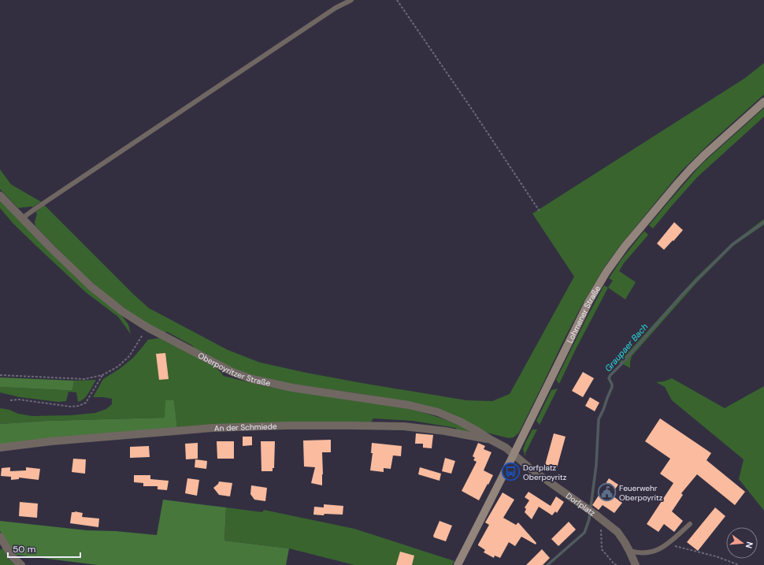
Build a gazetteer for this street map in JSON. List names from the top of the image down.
{
  "streets": {
    "main road": ["Lohmener Straße"],
    "street": ["Oberpoyritzer Straße", "An der Schmiede", "Dorfplatz"]
  },
  "crossings": [
    ["Lohmener Straße", "Oberpoyritzer Straße"],
    ["Lohmener Straße", "Dorfplatz"],
    ["Oberpoyritzer Straße", "An der Schmiede"],
    ["Oberpoyritzer Straße", "Dorfplatz"]
  ],
  "water": ["Graupaer Bach"],
  "places": {
    "bus stop": ["Dorfplatz Oberpoyritz"],
    "public building": ["Feuerwehr Oberpoyritz"]
  },
  "scale_bar": "50 m",
  "north": "right"
}
